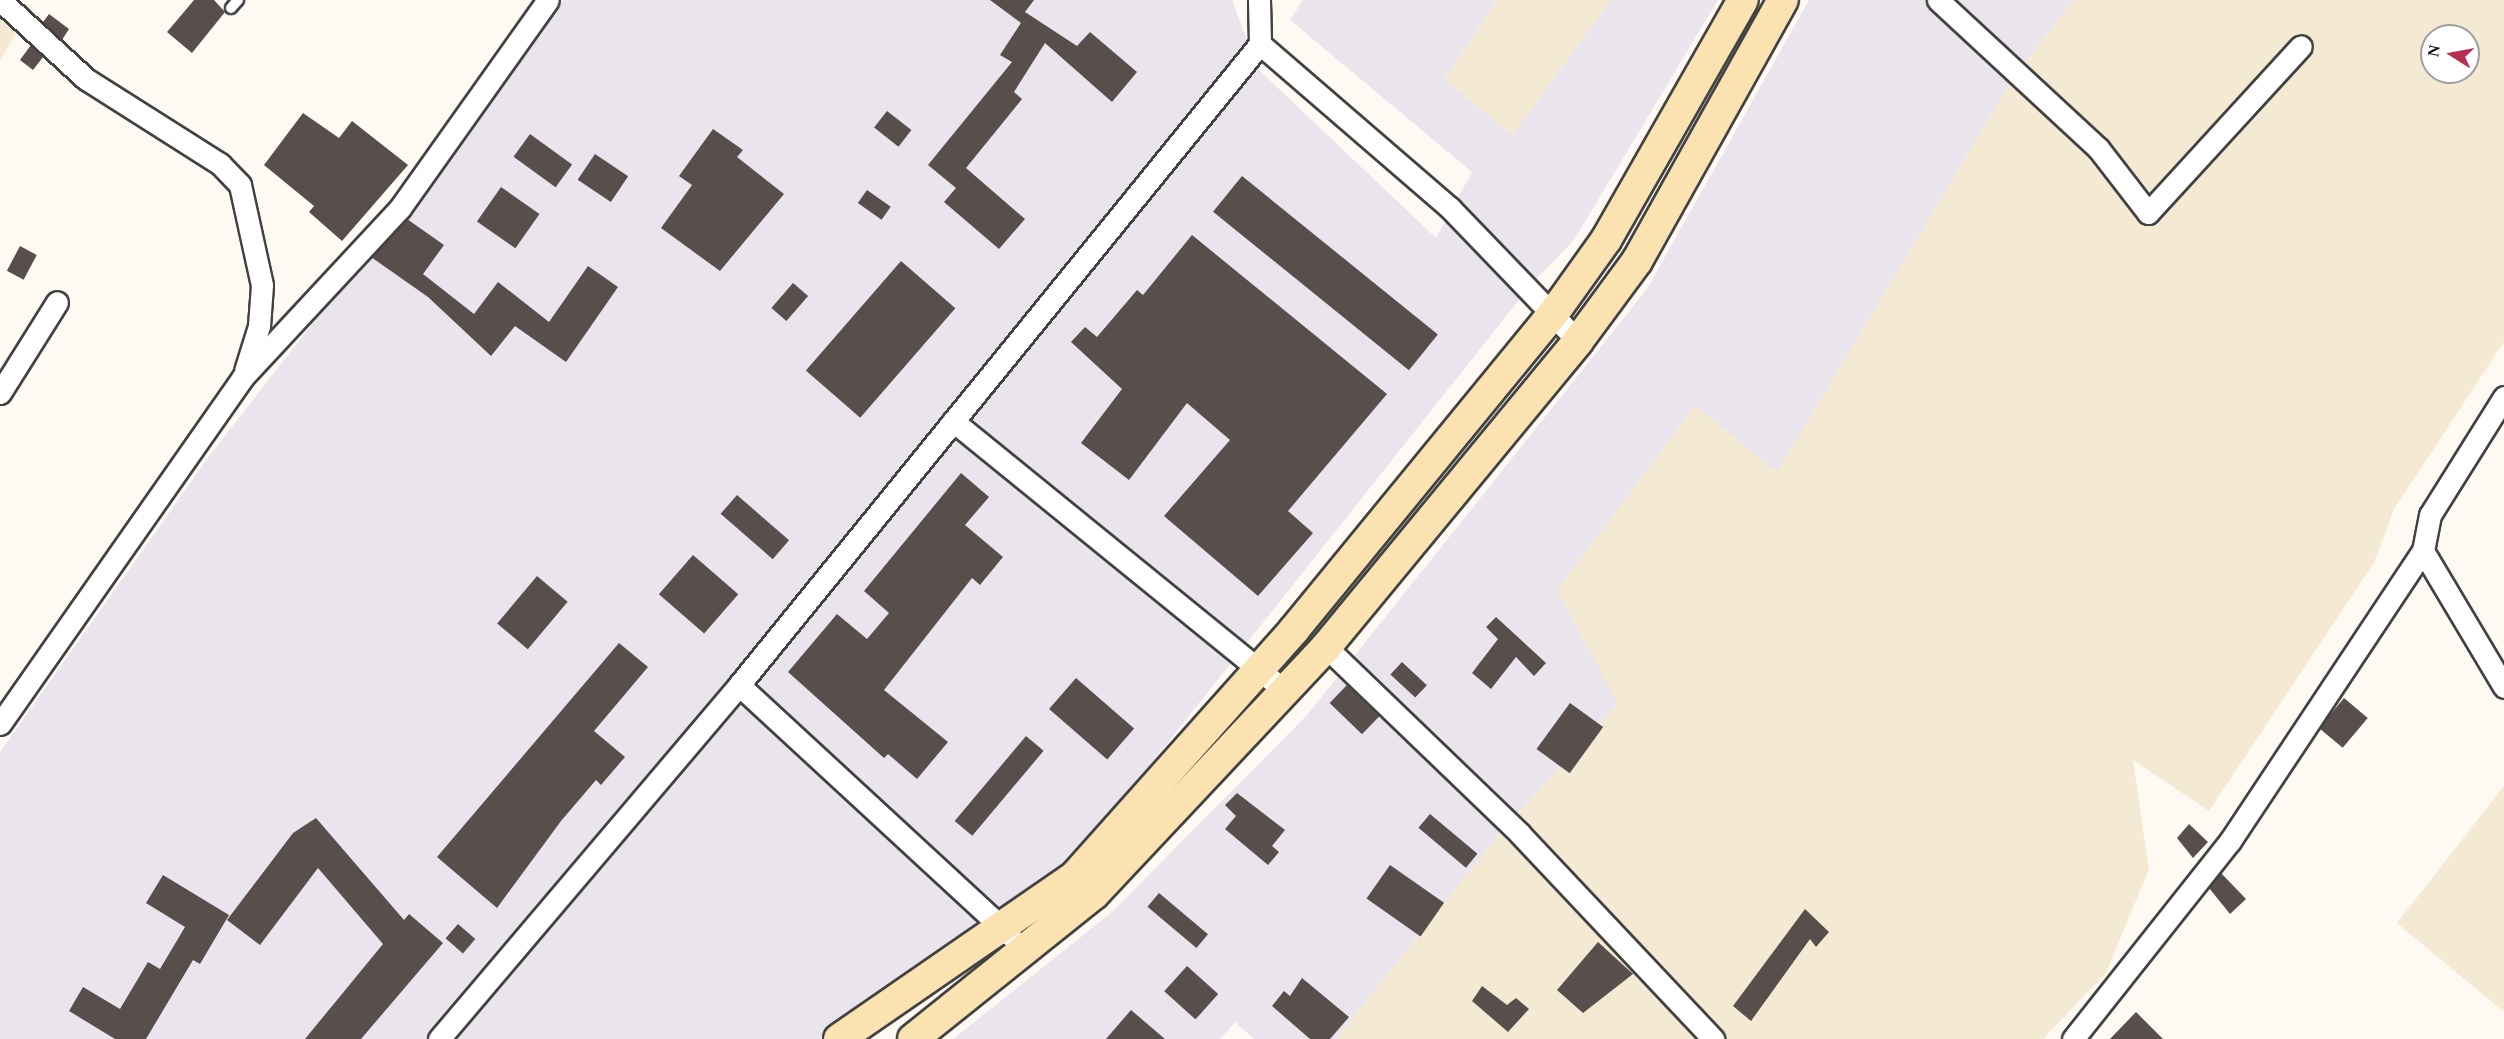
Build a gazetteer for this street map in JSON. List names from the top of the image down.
{
  "north": "left"
}
